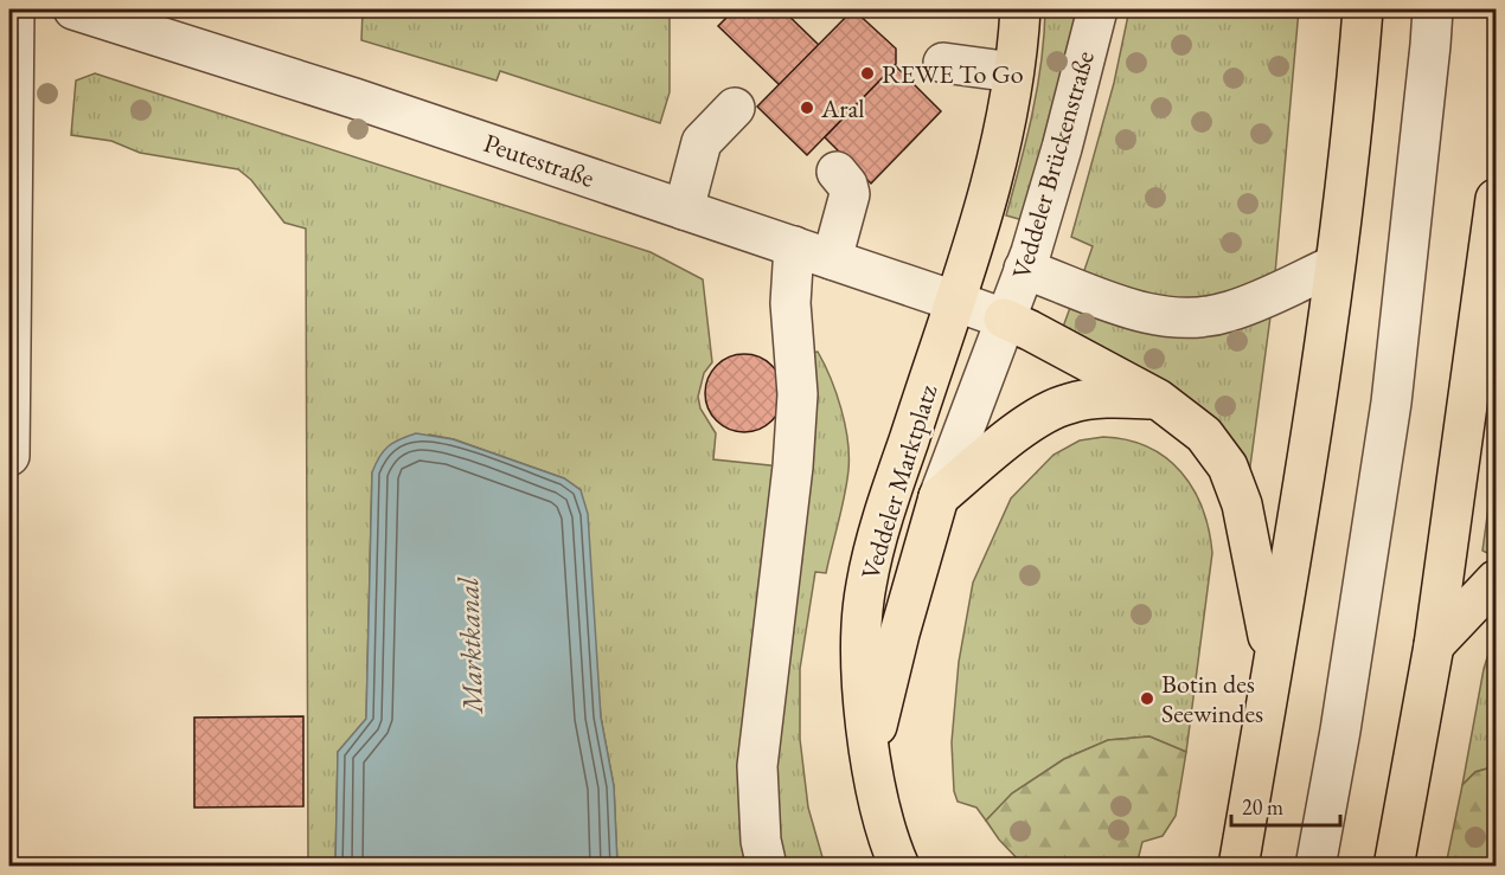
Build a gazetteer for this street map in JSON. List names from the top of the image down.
{
  "streets": {
    "main road": ["Veddeler Brückenstraße", "Veddeler Marktplatz"],
    "street": ["Peutestraße"]
  },
  "crossings": [
    ["Peutestraße", "Veddeler Brückenstraße"],
    ["Peutestraße", "Veddeler Marktplatz"],
    ["Veddeler Brückenstraße", "Veddeler Marktplatz"]
  ],
  "water": ["Marktkanal"],
  "places": ["REWE To Go", "Aral", "Botin des Seewindes"],
  "scale_bar": "20 m"
}
